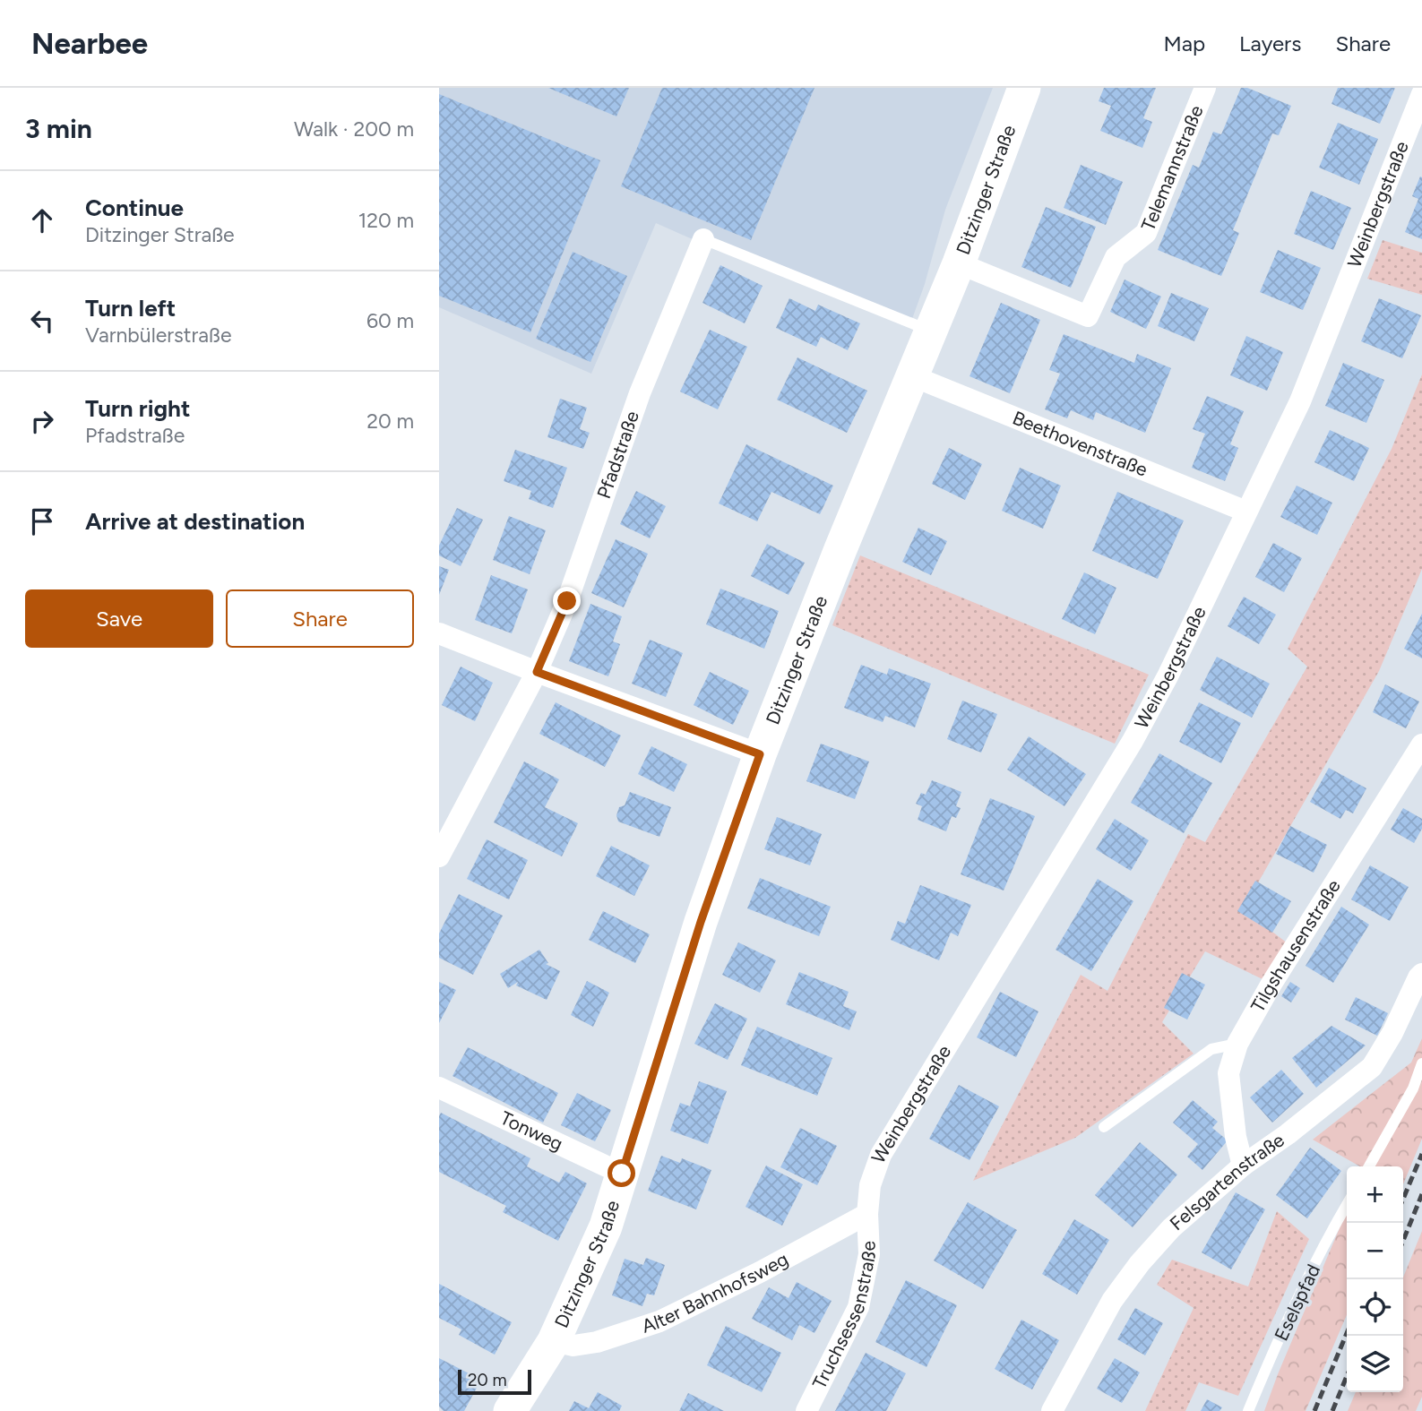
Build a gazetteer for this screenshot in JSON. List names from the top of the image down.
{
  "streets": {
    "street": [
      "Telemannstraße",
      "Ditzinger Straße",
      "Weinbergstraße",
      "Beethovenstraße",
      "Pfadstraße",
      "Tilgshausenstraße",
      "Tonweg",
      "Felsgartenstraße",
      "Alter Bahnhofsweg",
      "Truchsessenstraße"
    ],
    "lane": ["Eselspfad"]
  },
  "crossings": [
    ["Telemannstraße", "Ditzinger Straße"],
    ["Ditzinger Straße", "Beethovenstraße"],
    ["Ditzinger Straße", "Tonweg"],
    ["Ditzinger Straße", "Alter Bahnhofsweg"],
    ["Weinbergstraße", "Beethovenstraße"],
    ["Weinbergstraße", "Alter Bahnhofsweg"],
    ["Weinbergstraße", "Truchsessenstraße"],
    ["Tilgshausenstraße", "Felsgartenstraße"],
    ["Alter Bahnhofsweg", "Truchsessenstraße"]
  ],
  "scale_bar": "20 m",
  "page": {
    "header": "Nearbee",
    "nav": ["Map", "Layers", "Share"],
    "heading": ["3 min", "Walk · 200 m"],
    "list": [
      ["Continue", "Ditzinger Straße", "120 m"],
      ["Turn left", "Varnbülerstraße", "60 m"],
      ["Turn right", "Pfadstraße", "20 m"],
      "Arrive at destination"
    ],
    "buttons": ["Save", "Share"],
    "map_buttons": ["+", "−"],
    "scale": "20 m"
  }
}
